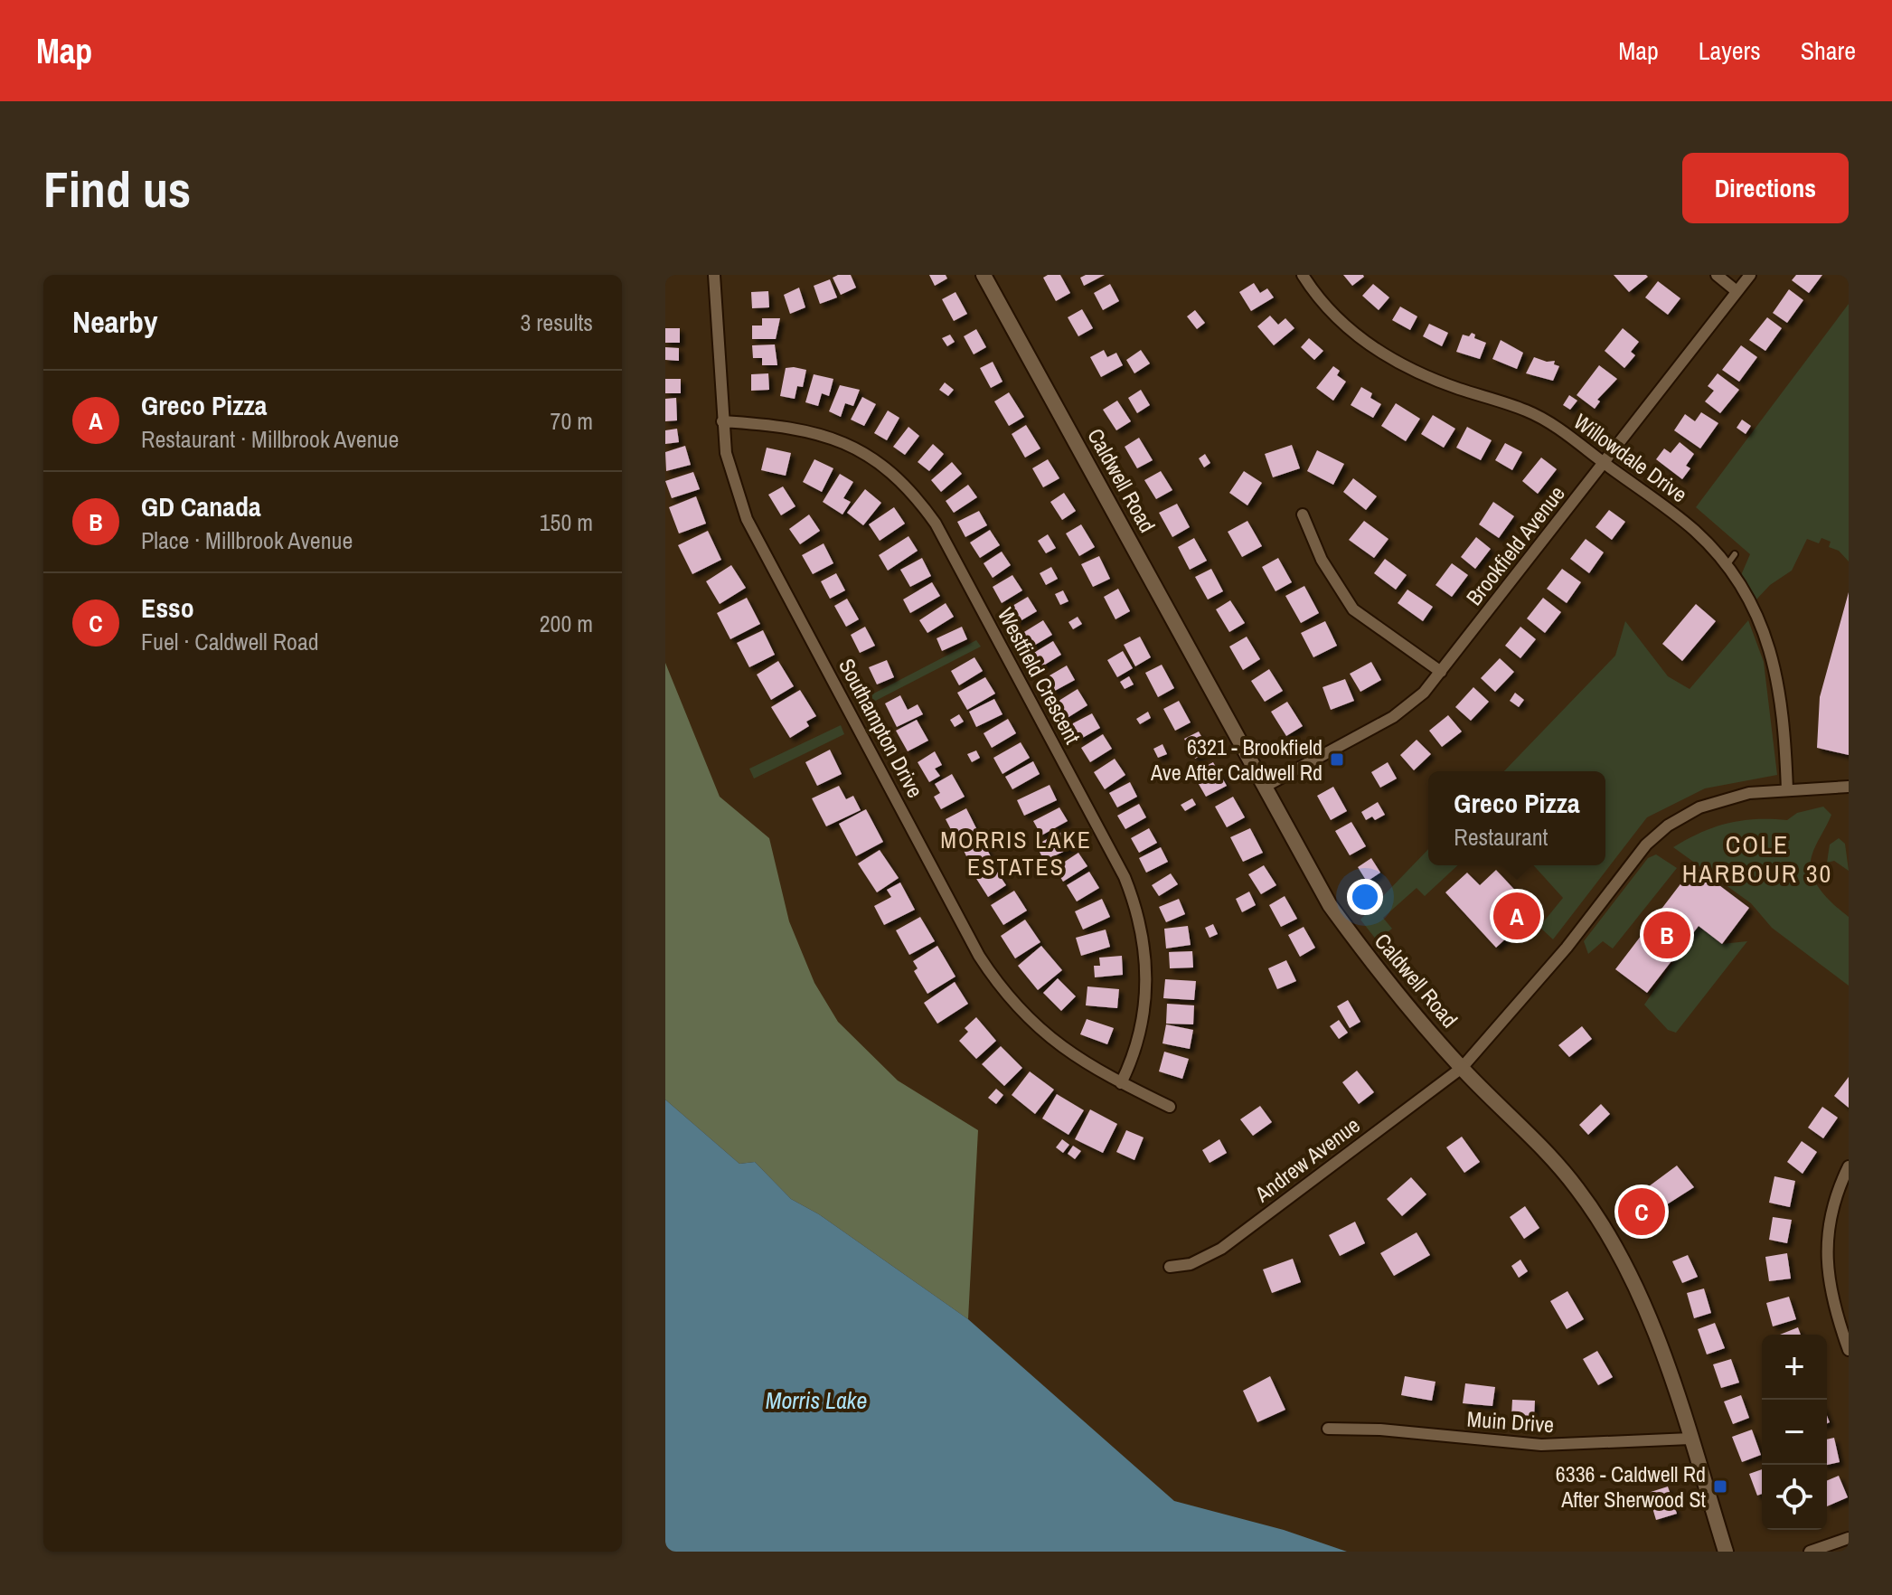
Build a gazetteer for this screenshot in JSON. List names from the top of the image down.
{
  "streets": {
    "street": [
      "Willowdale Drive",
      "Caldwell Road",
      "Brookfield Avenue",
      "Westfield Crescent",
      "Southampton Drive",
      "Andrew Avenue",
      "Muin Drive"
    ]
  },
  "crossings": [
    ["Willowdale Drive", "Brookfield Avenue"],
    ["Willowdale Drive", "Andrew Avenue"],
    ["Caldwell Road", "Brookfield Avenue"],
    ["Caldwell Road", "Andrew Avenue"],
    ["Caldwell Road", "Muin Drive"],
    ["Westfield Crescent", "Southampton Drive"]
  ],
  "districts": ["MORRIS LAKE ESTATES", "COLE HARBOUR 30"],
  "water": ["Morris Lake"],
  "places": {
    "transit": ["6321 - Brookfield Ave After Caldwell Rd", "6336 - Caldwell Rd After Sherwood St"]
  },
  "page": {
    "header": "Map",
    "nav": ["Map", "Layers", "Share"],
    "buttons": "Directions",
    "title": "Find us",
    "heading": ["Nearby", "3 results"],
    "list": [
      {
        "mark": "A",
        "name": "Greco Pizza",
        "note": "Restaurant · Millbrook Avenue",
        "value": "70 m"
      },
      {
        "mark": "B",
        "name": "GD Canada",
        "note": "Place · Millbrook Avenue",
        "value": "150 m"
      },
      {
        "mark": "C",
        "name": "Esso",
        "note": "Fuel · Caldwell Road",
        "value": "200 m"
      }
    ],
    "popup": ["Greco Pizza", "Restaurant"],
    "pins": ["A", "B", "C"],
    "map_buttons": ["+", "−"]
  }
}
